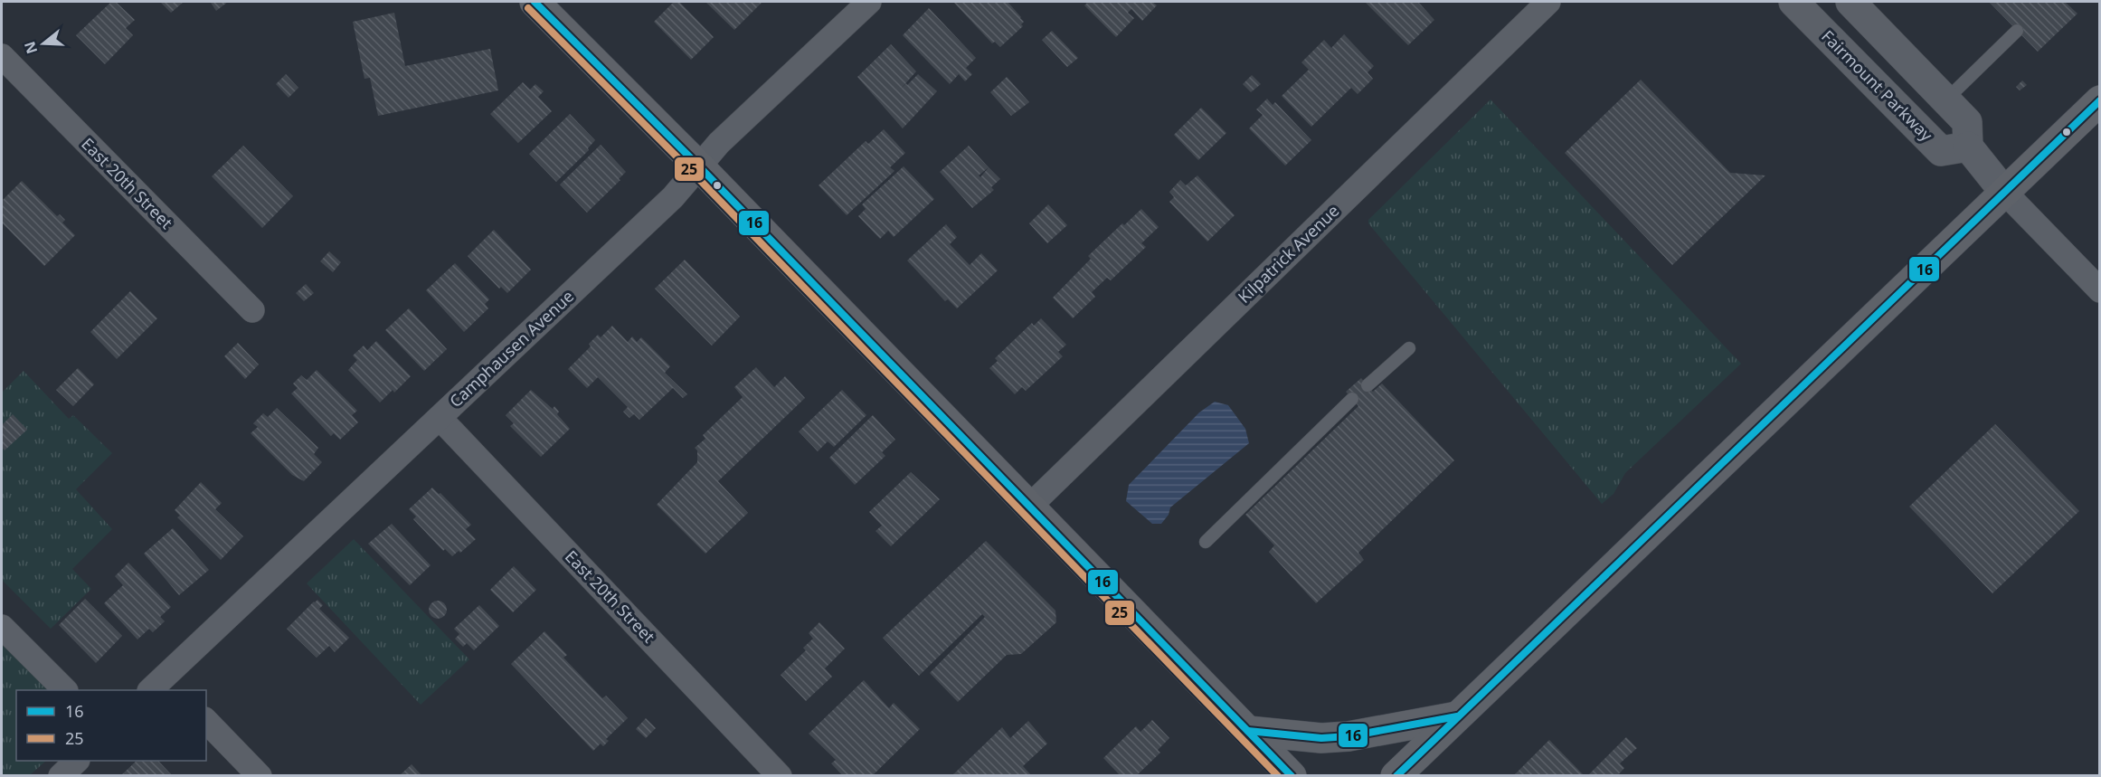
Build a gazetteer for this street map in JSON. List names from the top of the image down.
{
  "streets": {
    "street": [
      "Fairmount Parkway",
      "East 20th Street",
      "Kilpatrick Avenue",
      "Camphausen Avenue"
    ]
  },
  "crossings": [
    ["East 20th Street", "Camphausen Avenue"]
  ],
  "lines": ["transit line 16", "transit line 25"],
  "legend": ["16", "25"],
  "north": "left"
}
